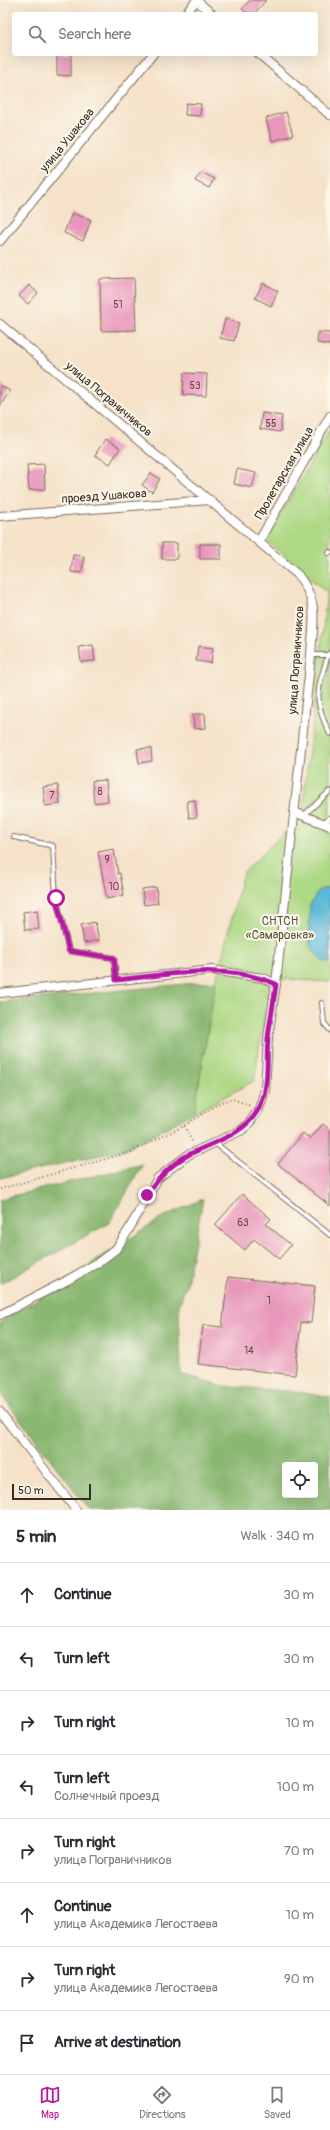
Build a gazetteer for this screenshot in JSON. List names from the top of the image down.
{
  "streets": {
    "street": [
      "улица Ушакова",
      "улица Пограничников",
      "Пролетарская улица",
      "проезд Ушакова"
    ]
  },
  "crossings": [
    ["улица Пограничников", "Пролетарская улица"],
    ["улица Пограничников", "проезд Ушакова"]
  ],
  "parks": ["СНТСН «Самаровка»"],
  "house_numbers": [
    "51",
    "53",
    "55",
    "8",
    "7",
    "9",
    "10",
    "63",
    "1",
    "14"
  ],
  "scale_bar": "50 m",
  "page": {
    "search": "Search here",
    "scale": "50 m",
    "heading": ["5 min", "Walk · 340 m"],
    "list": [
      ["Continue", "30 m"],
      ["Turn left", "30 m"],
      ["Turn right", "10 m"],
      ["Turn left", "Солнечный проезд", "100 m"],
      ["Turn right", "улица Пограничников", "70 m"],
      ["Continue", "улица Академика Легостаева", "10 m"],
      ["Turn right", "улица Академика Легостаева", "90 m"],
      "Arrive at destination"
    ],
    "nav": ["Map", "Directions", "Saved"]
  }
}
